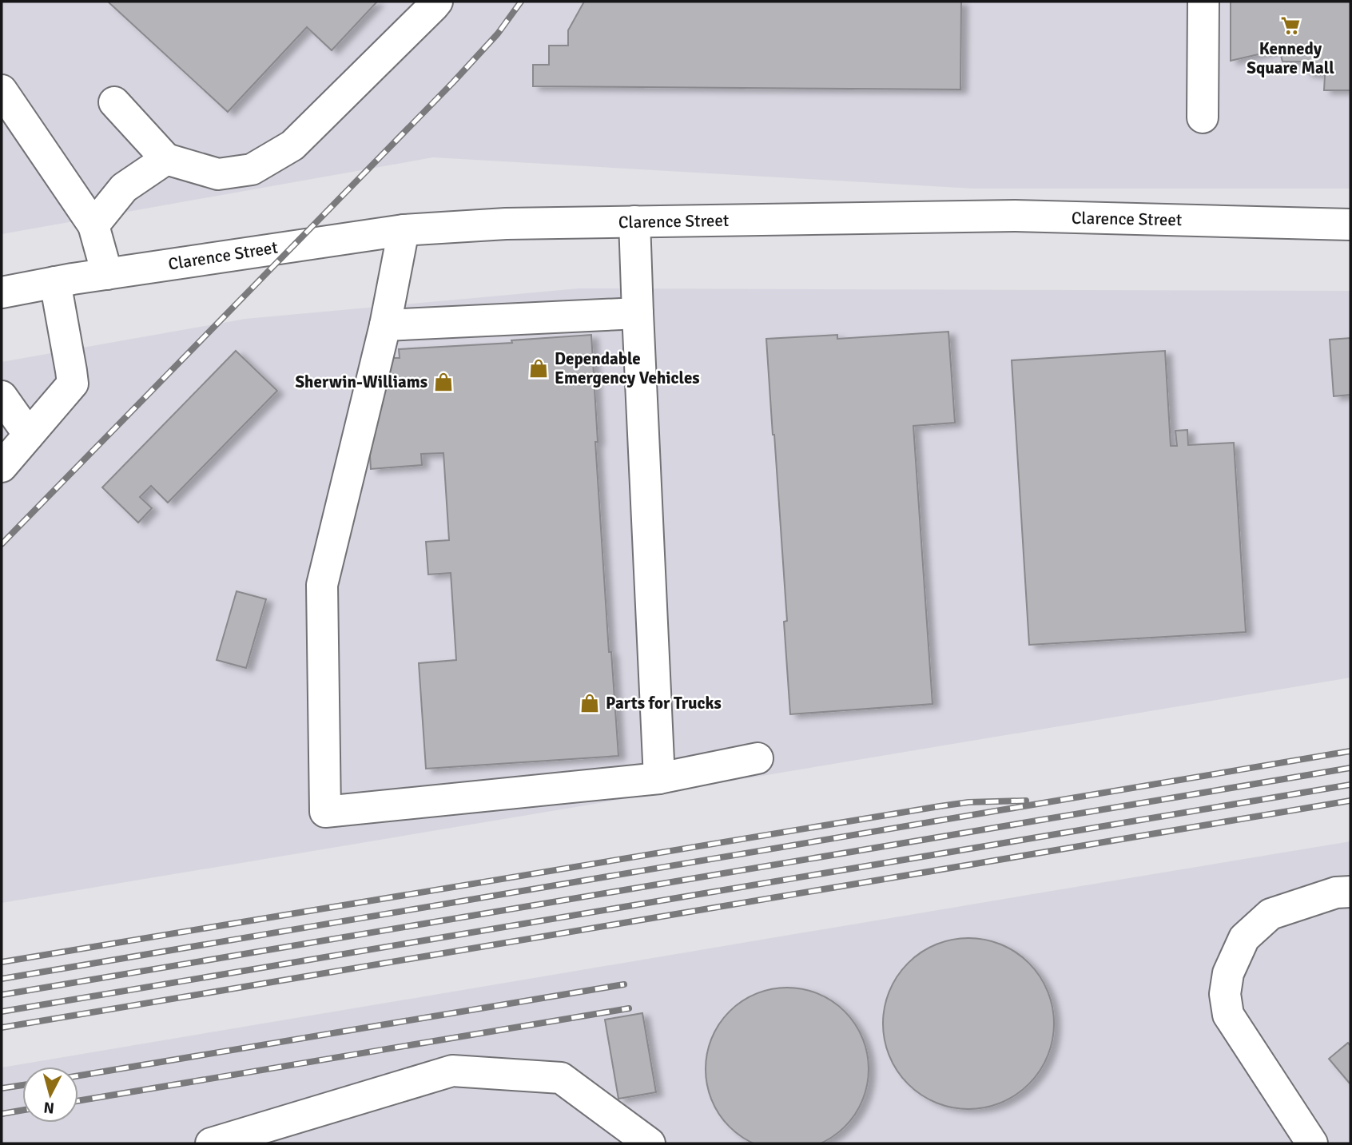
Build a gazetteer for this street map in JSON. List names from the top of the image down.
{
  "streets": {
    "street": ["Clarence Street"]
  },
  "places": {
    "supermarket": ["Kennedy Square Mall"],
    "shop": ["Dependable Emergency Vehicles", "Sherwin-Williams", "Parts for Trucks"]
  },
  "north": "bottom"
}
